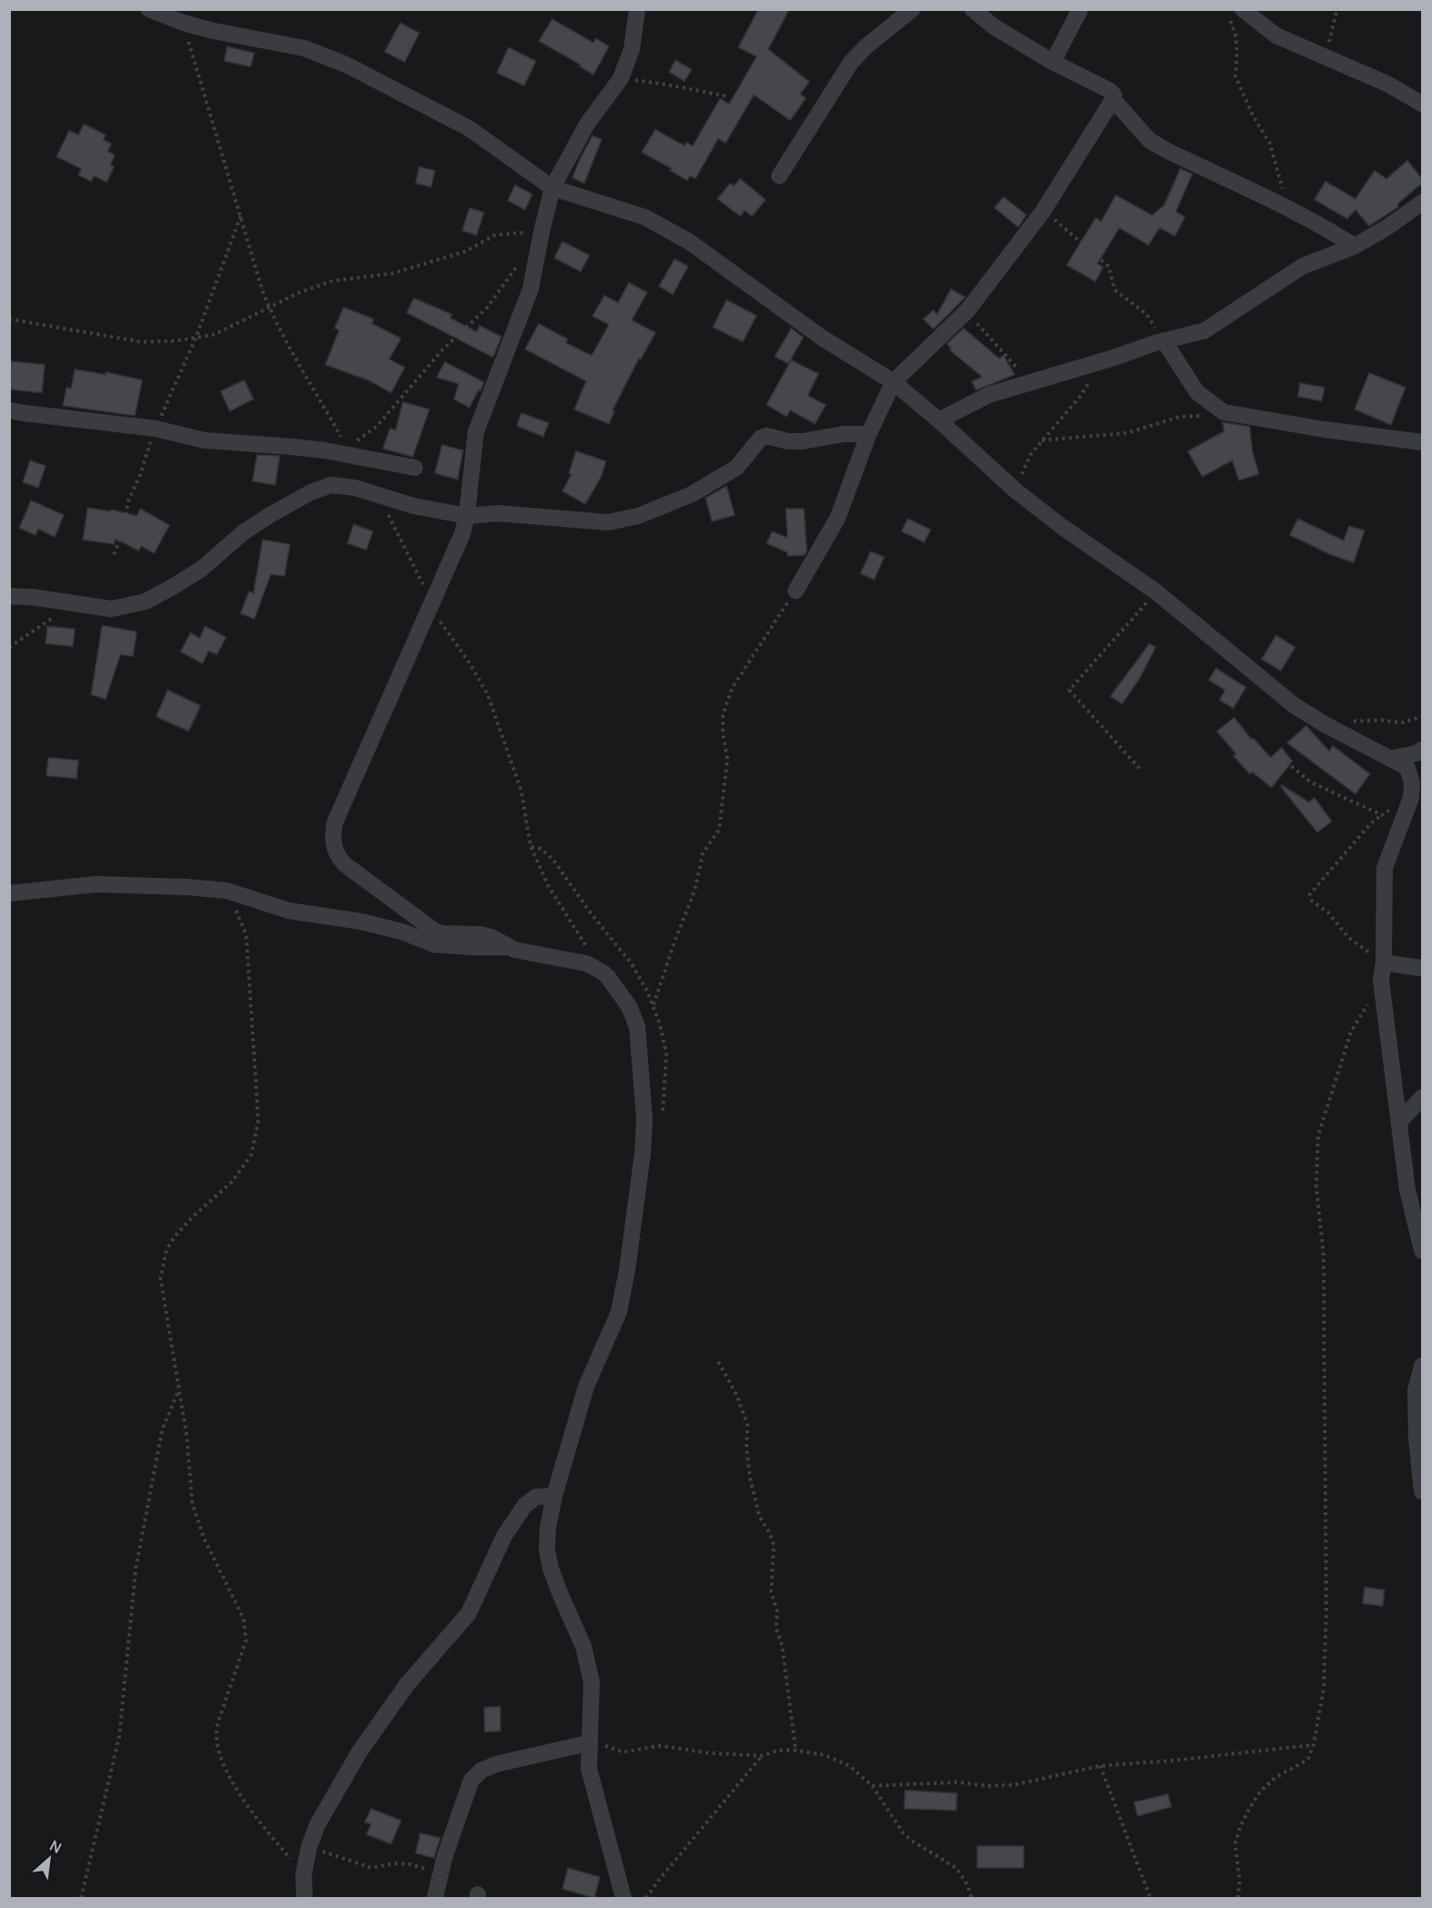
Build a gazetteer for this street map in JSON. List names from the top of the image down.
{
  "north": "top right"
}
